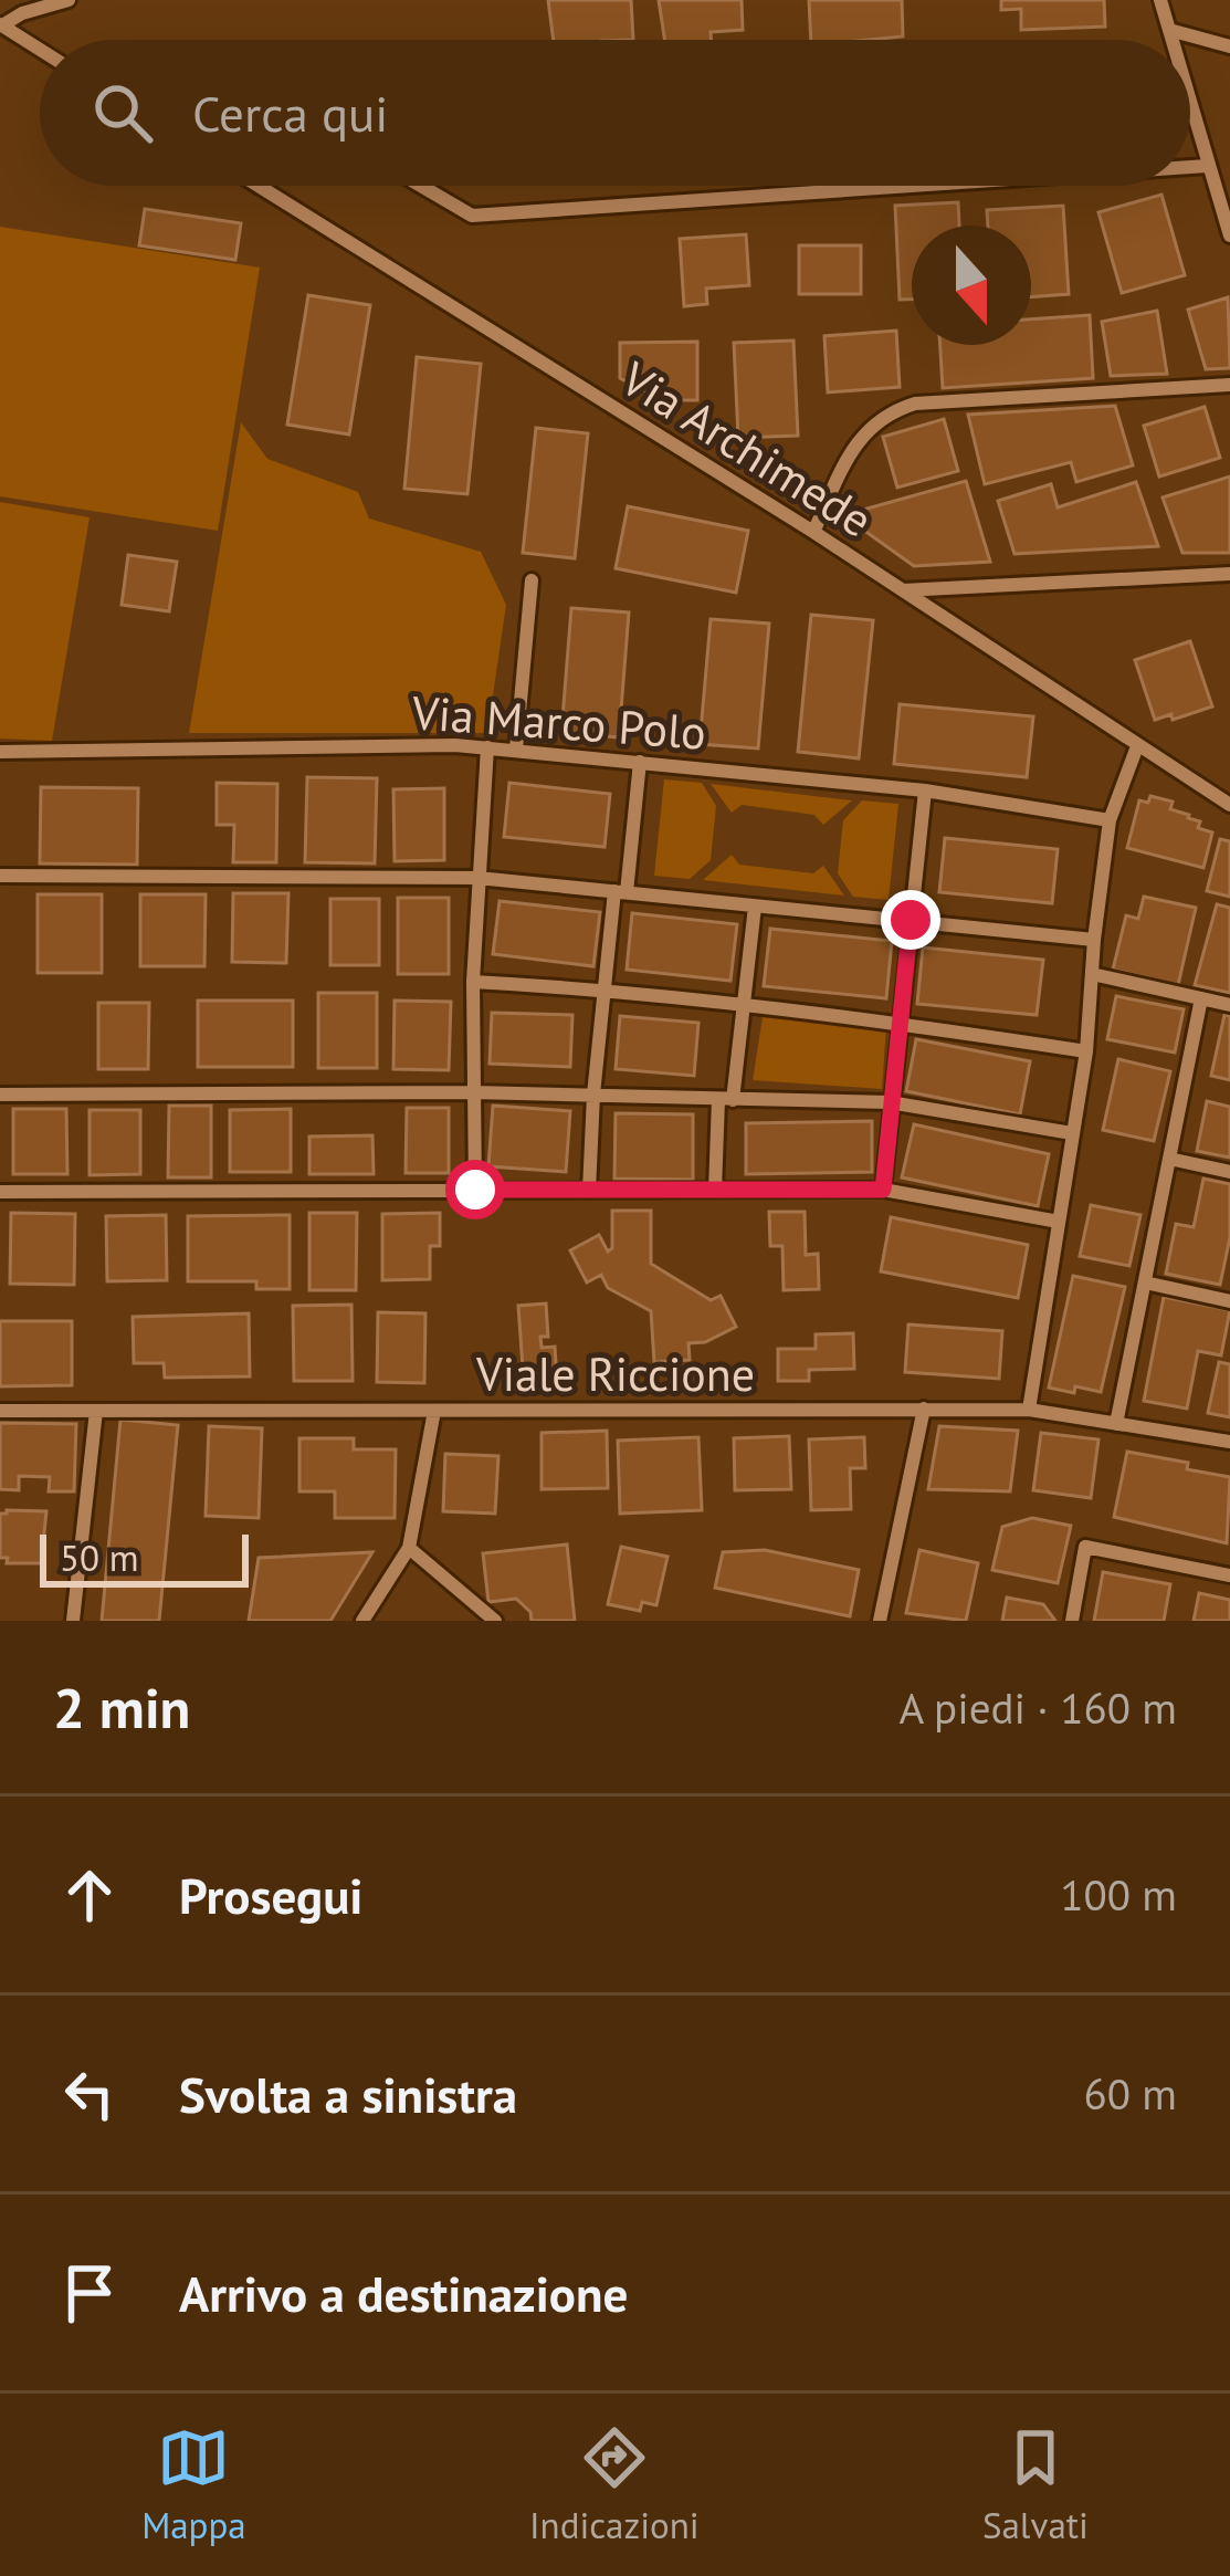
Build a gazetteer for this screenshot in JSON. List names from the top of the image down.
{
  "streets": {
    "street": ["Via Archimede", "Via Marco Polo", "Viale Riccione"]
  },
  "scale_bar": "50 m",
  "north": "bottom",
  "page": {
    "search": "Cerca qui",
    "scale": "50 m",
    "heading": ["2 min", "A piedi · 160 m"],
    "list": [
      ["Prosegui", "100 m"],
      ["Svolta a sinistra", "60 m"],
      "Arrivo a destinazione"
    ],
    "nav": ["Mappa", "Indicazioni", "Salvati"]
  }
}
